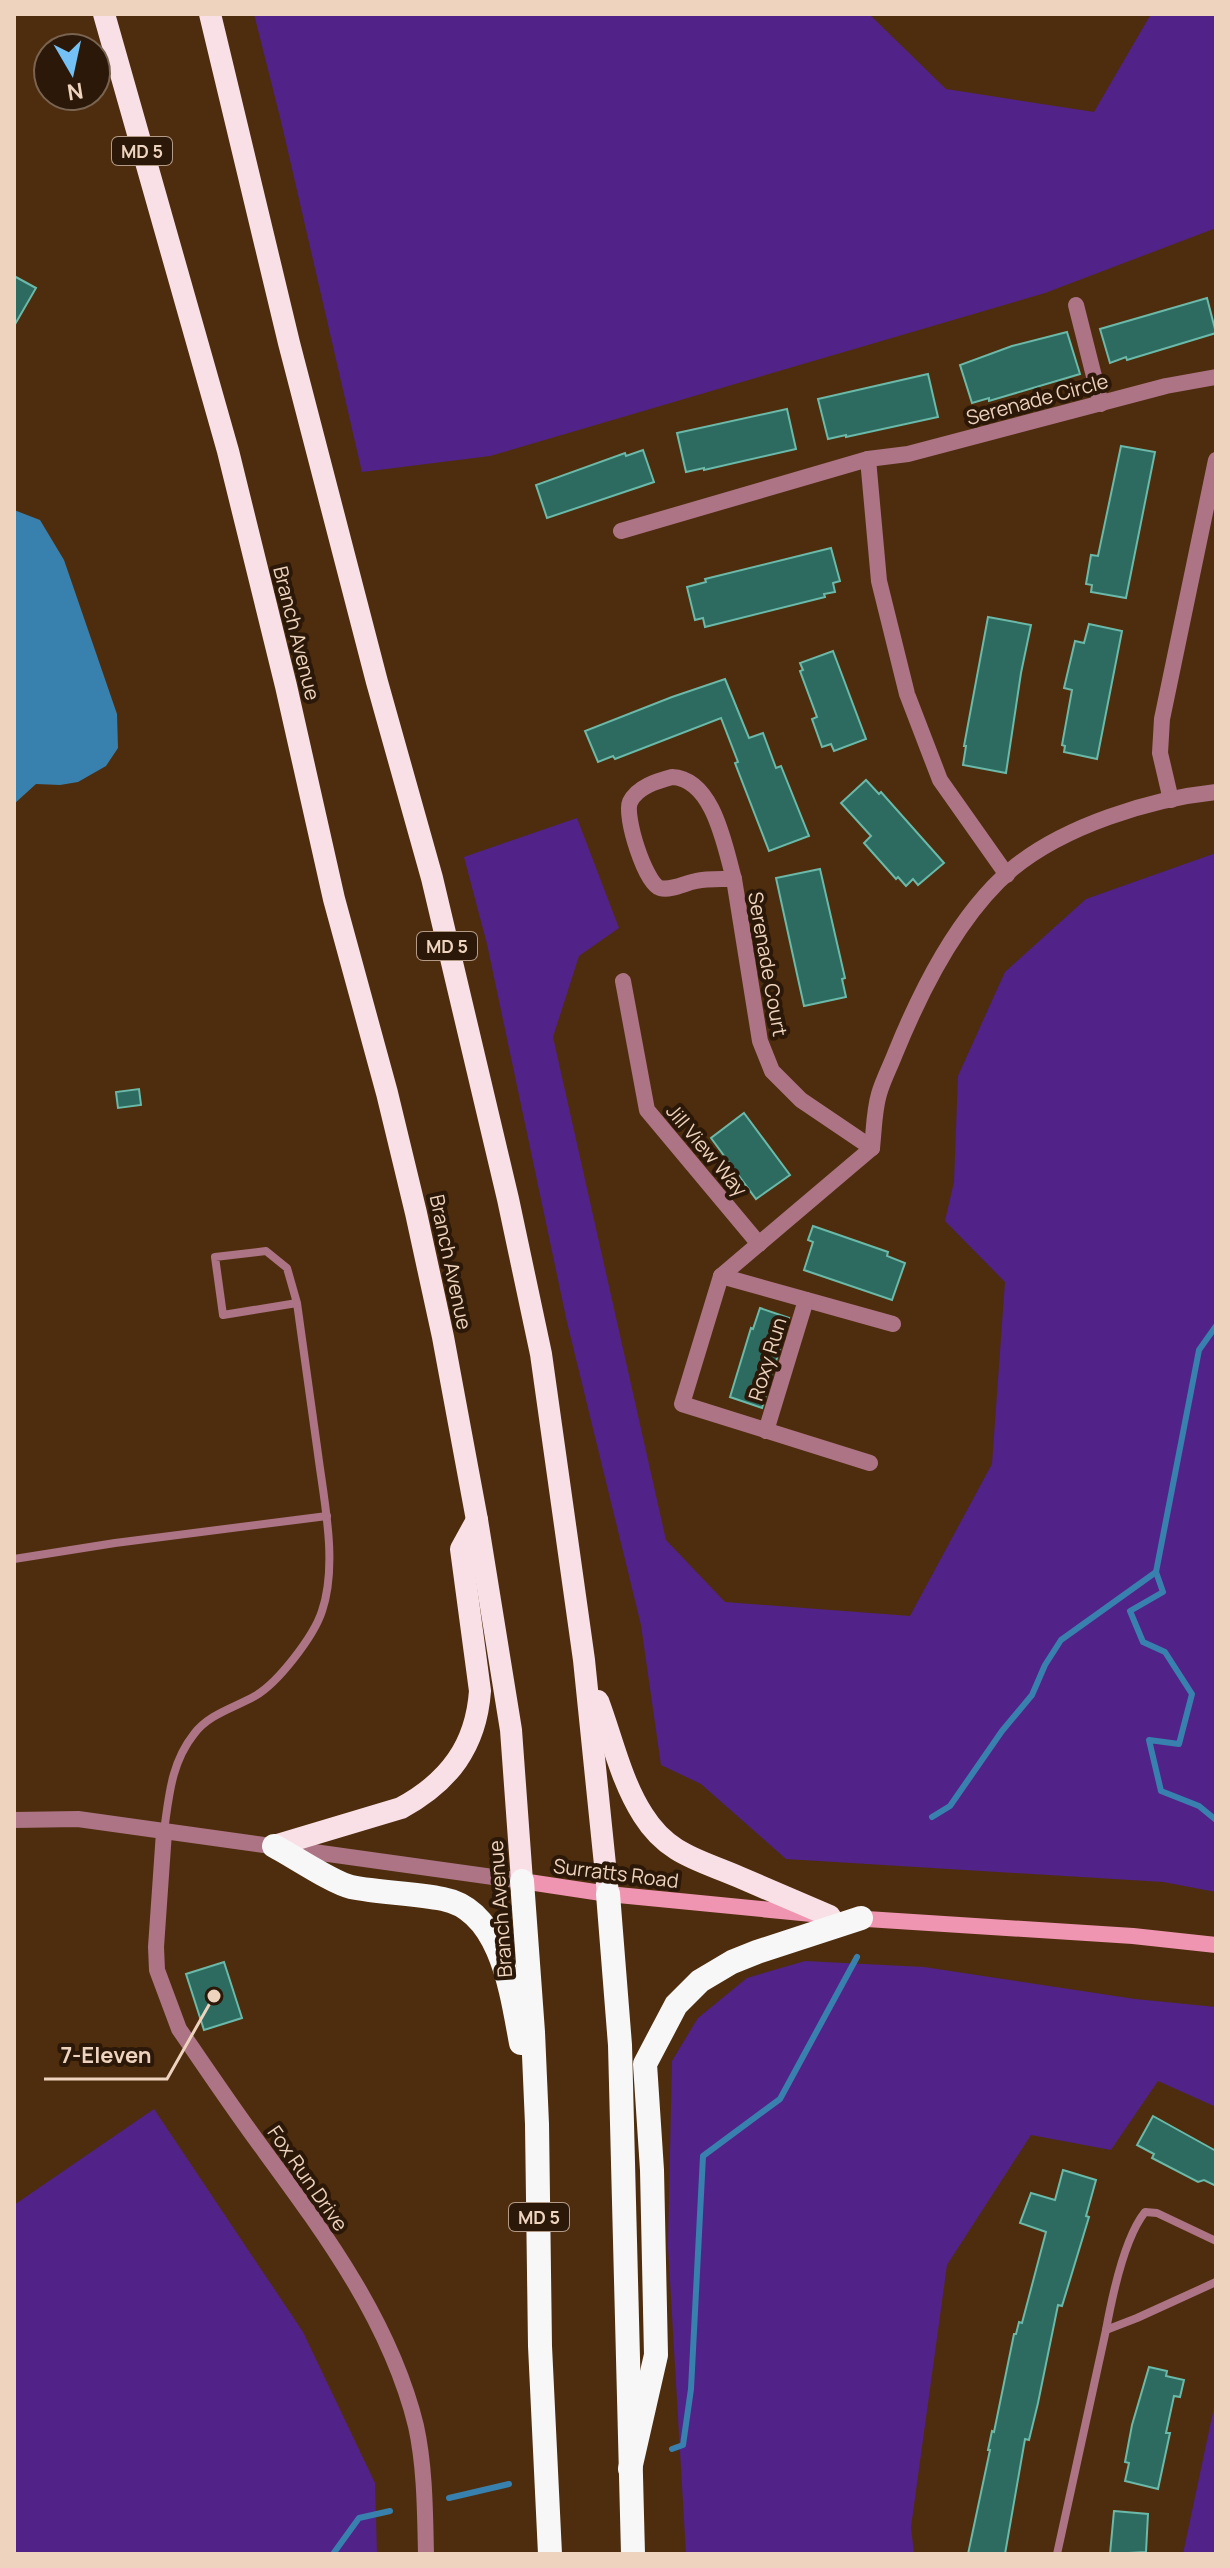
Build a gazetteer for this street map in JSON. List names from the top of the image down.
{
  "streets": {
    "highway": ["MD 5", "Branch Avenue"],
    "main road": ["Surratts Road"],
    "street": [
      "Serenade Circle",
      "Serenade Court",
      "Jill View Way",
      "Roxy Run",
      "Fox Run Drive"
    ]
  },
  "crossings": [
    ["MD 5", "Surratts Road"],
    ["Branch Avenue", "Surratts Road"],
    ["Surratts Road", "Fox Run Drive"]
  ],
  "places": ["7-Eleven"],
  "north": "bottom"
}
